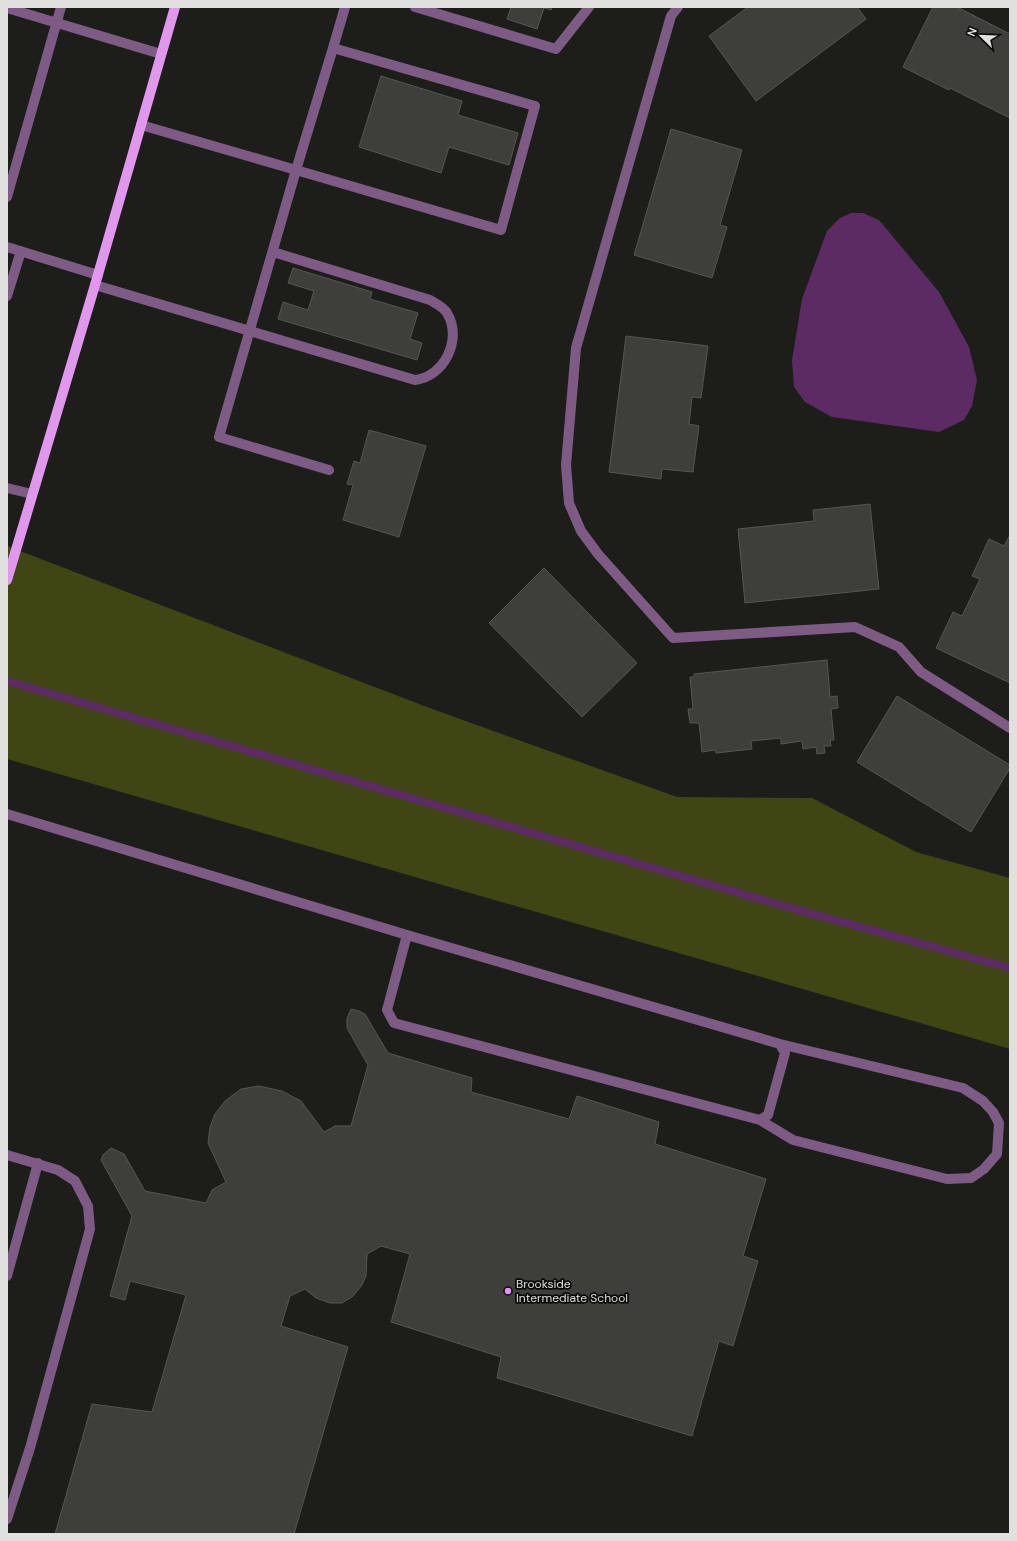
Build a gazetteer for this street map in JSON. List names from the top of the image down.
{
  "places": ["Brookside Intermediate School"],
  "north": "top left"
}
